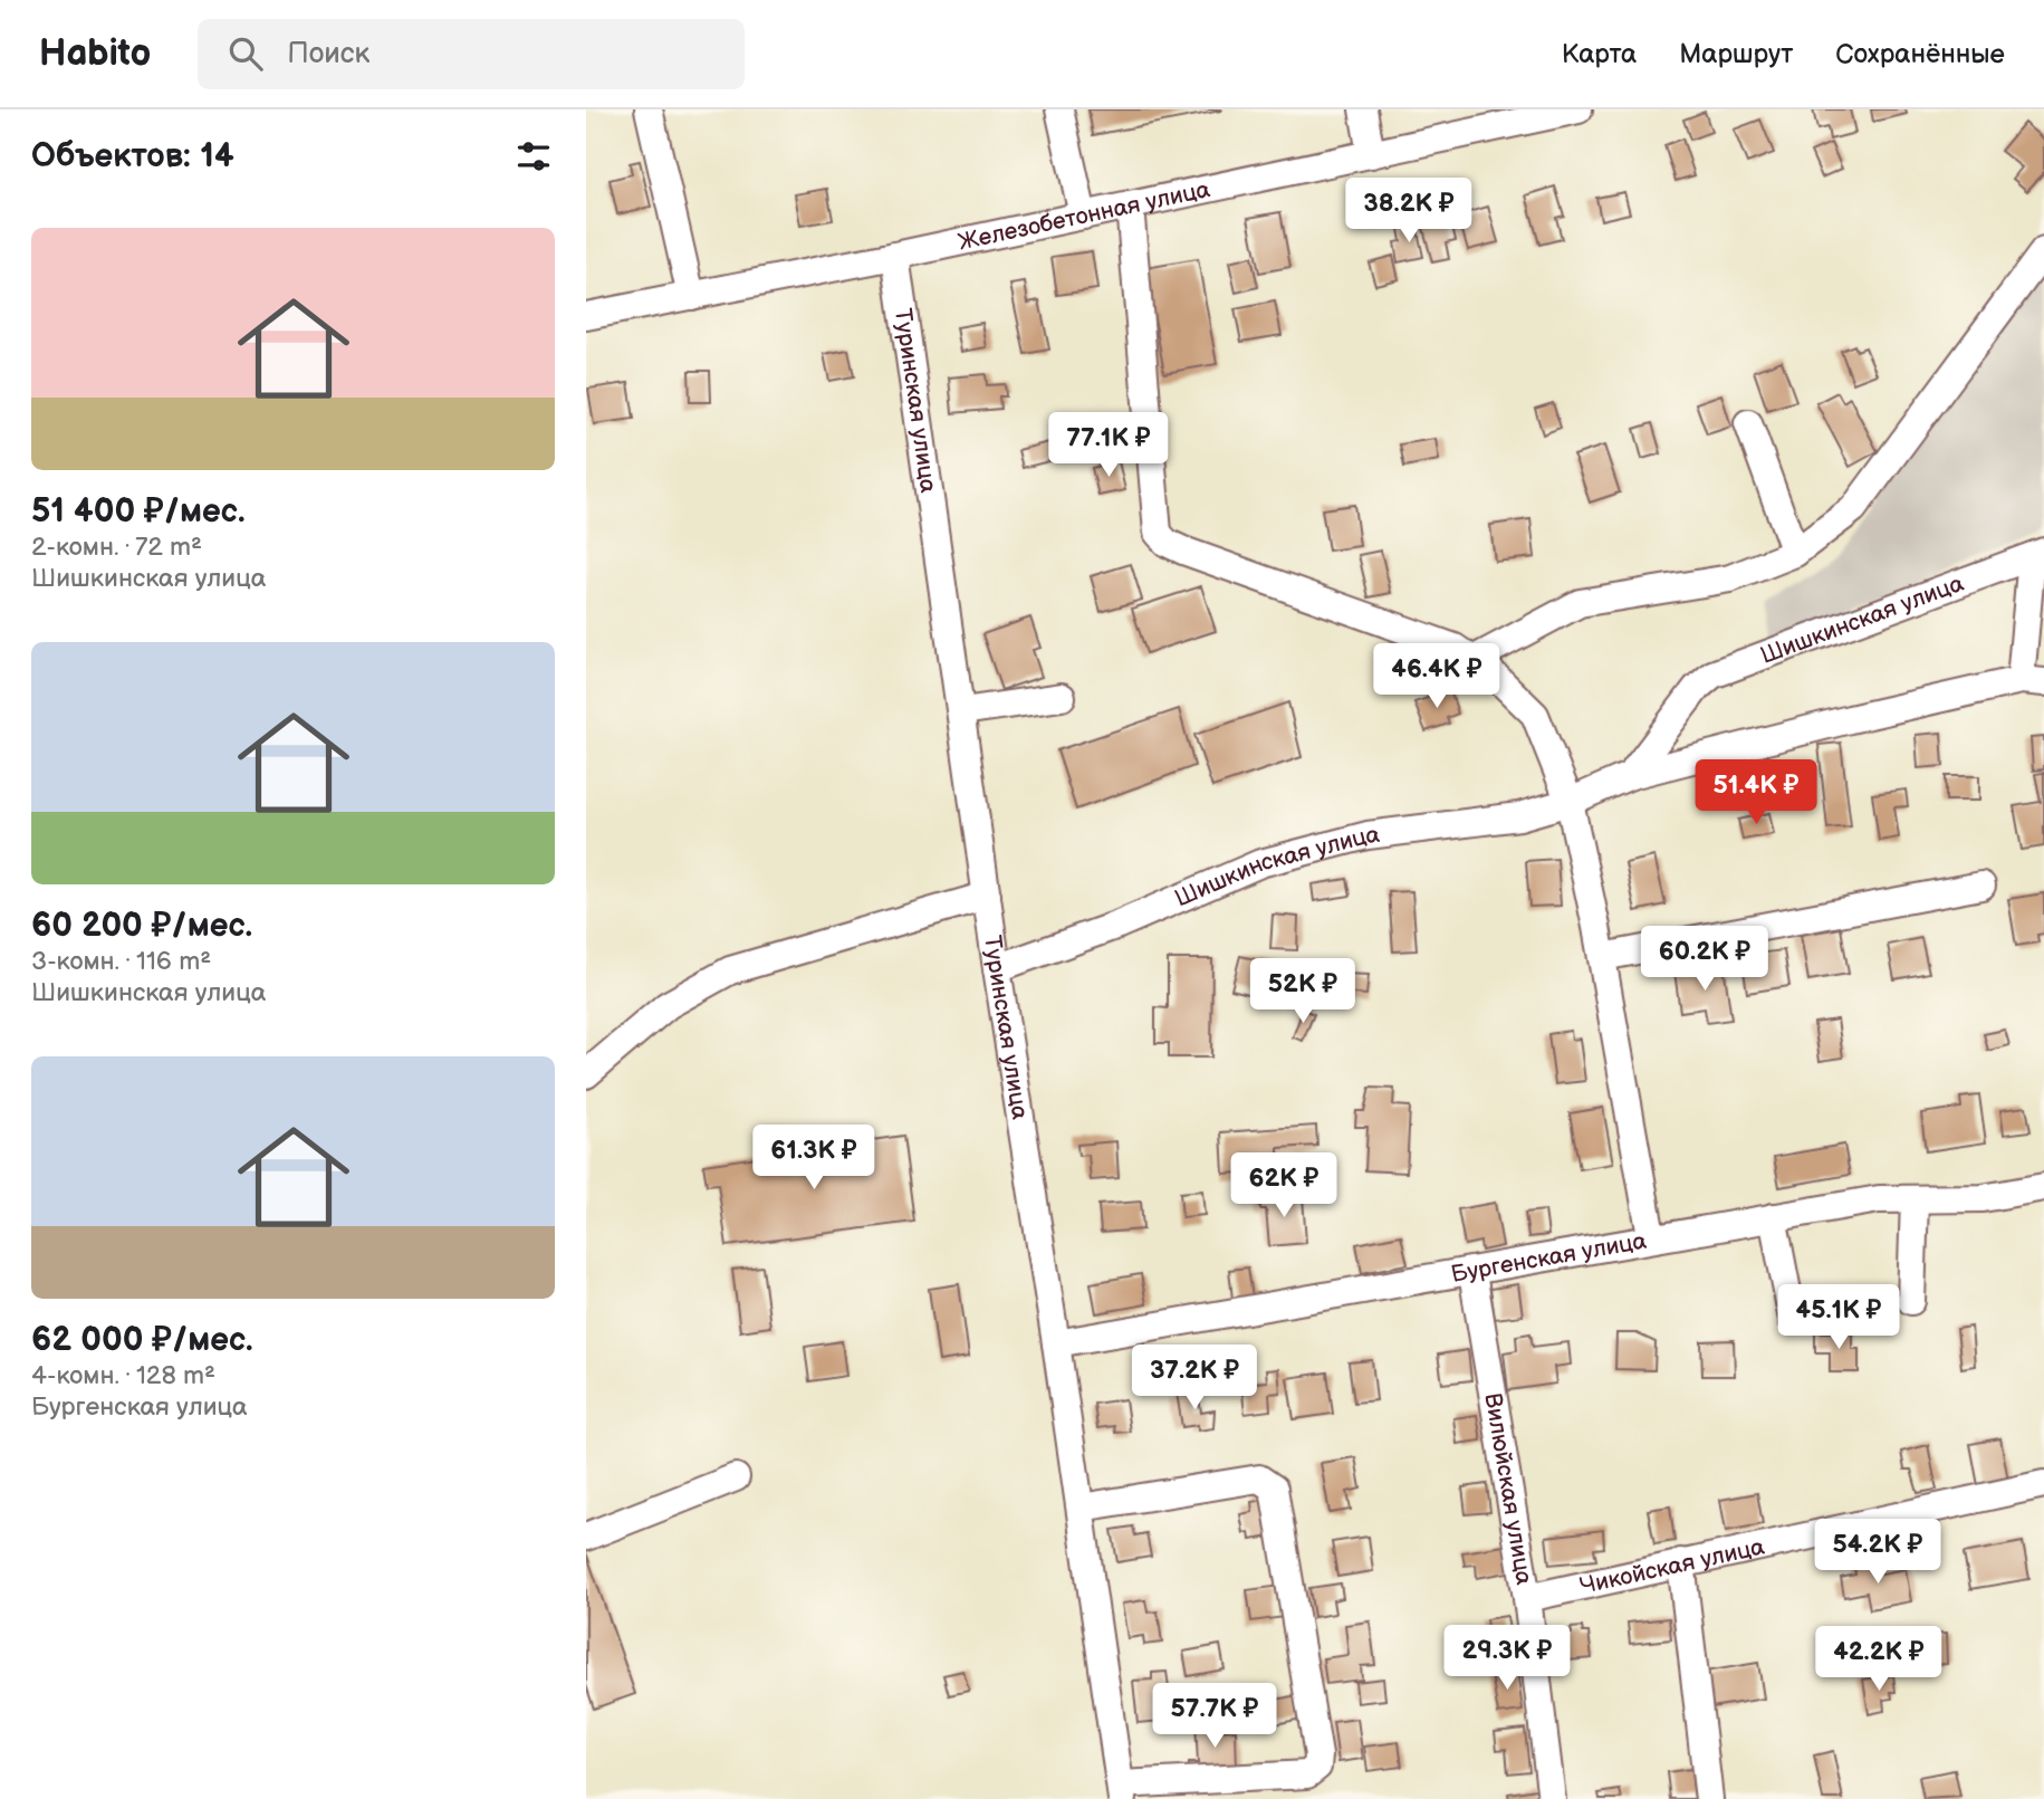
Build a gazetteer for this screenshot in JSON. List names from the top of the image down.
{
  "streets": {
    "street": [
      "Железобетонная улица",
      "Туринская улица",
      "Шишкинская улица",
      "Бургенская улица",
      "Вилюйская улица",
      "Чикойская улица"
    ]
  },
  "crossings": [
    ["Железобетонная улица", "Туринская улица"],
    ["Туринская улица", "Шишкинская улица"],
    ["Туринская улица", "Бургенская улица"],
    ["Бургенская улица", "Вилюйская улица"],
    ["Вилюйская улица", "Чикойская улица"]
  ],
  "page": {
    "header": "Habito",
    "search": "Поиск",
    "nav": ["Карта", "Маршрут", "Сохранённые"],
    "heading": "Объектов: 14",
    "price": [
      "38.2K ₽",
      "77.1K ₽",
      "46.4K ₽",
      "51.4K ₽",
      "60.2K ₽",
      "52K ₽",
      "61.3K ₽",
      "62K ₽",
      "45.1K ₽",
      "37.2K ₽",
      "54.2K ₽",
      "29.3K ₽",
      "42.2K ₽",
      "57.7K ₽"
    ],
    "list": [
      {
        "name": "51 400 ₽/мес.",
        "note": "2-комн. · 72 m² · Шишкинская улица"
      },
      {
        "name": "60 200 ₽/мес.",
        "note": "3-комн. · 116 m² · Шишкинская улица"
      },
      {
        "name": "62 000 ₽/мес.",
        "note": "4-комн. · 128 m² · Бургенская улица"
      }
    ]
  }
}
